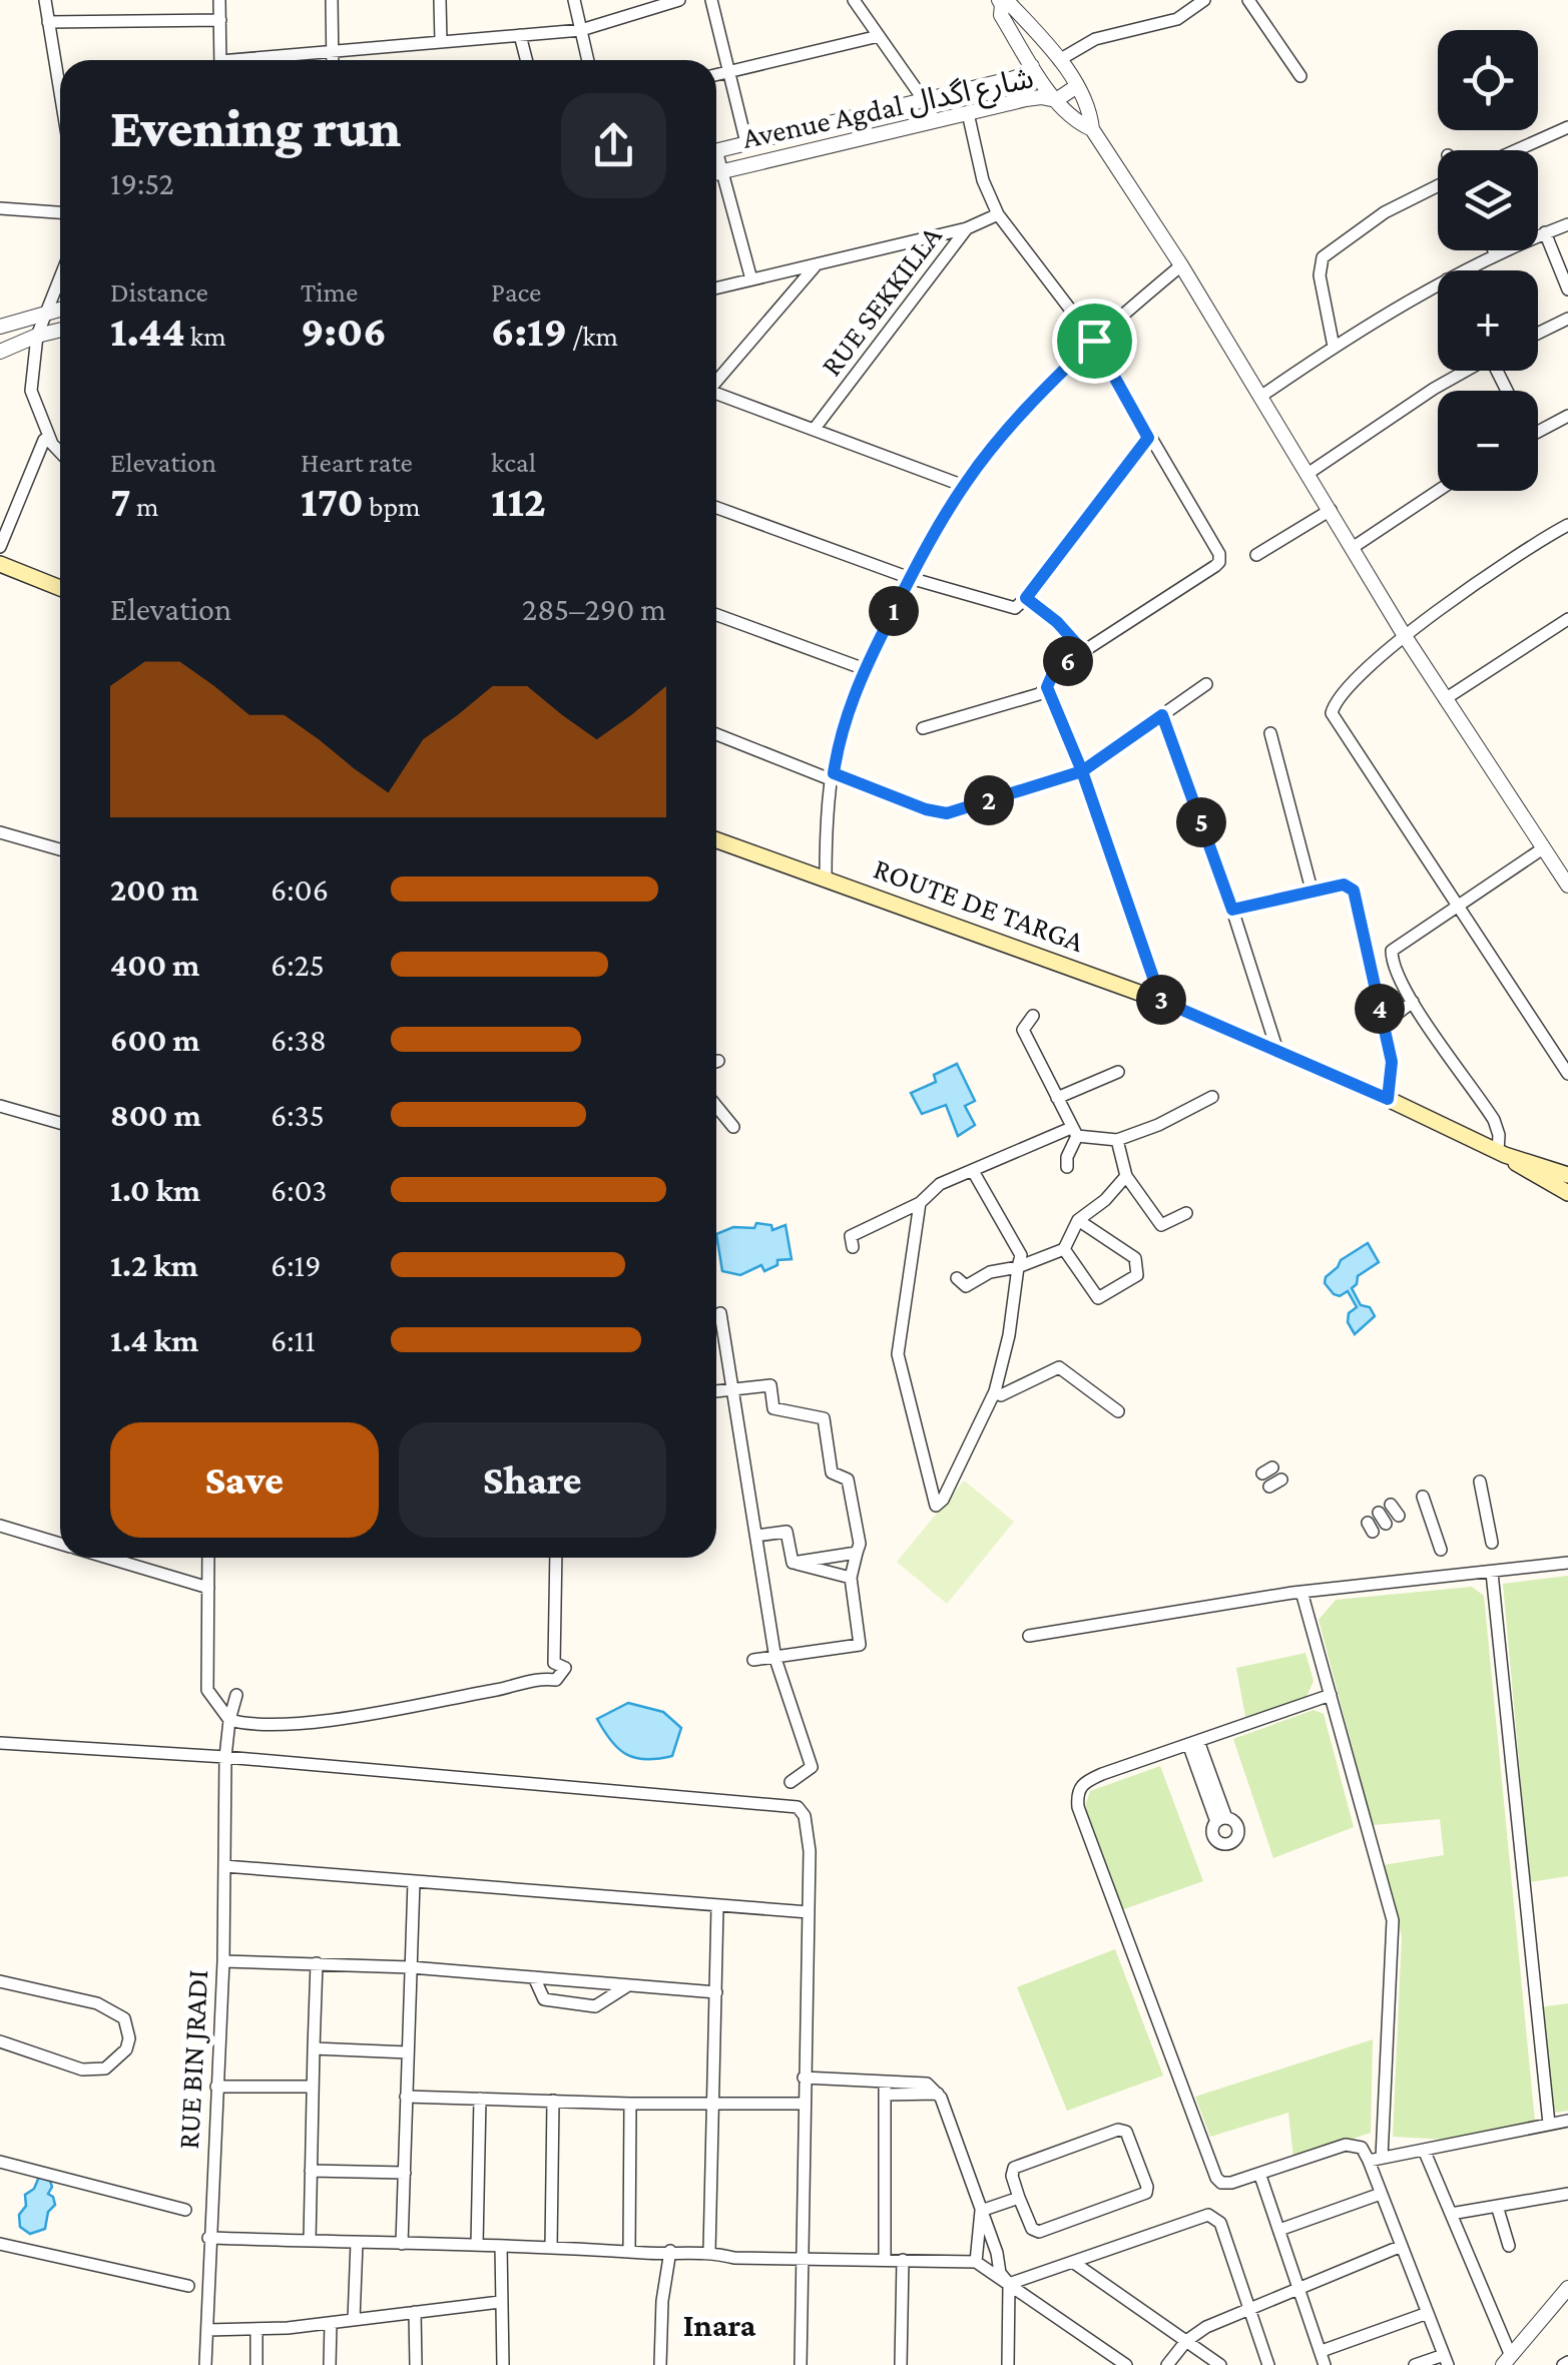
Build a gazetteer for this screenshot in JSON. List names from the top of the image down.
{
  "streets": {
    "main road": ["ROUTE DE TARGA"],
    "street": ["Avenue Agdal شارع اگدال", "RUE SEKKILLA", "RUE BIN JRADI"]
  },
  "districts": ["Inara"],
  "page": {
    "map_buttons": ["+", "−"],
    "heading": ["Evening run", "19:52"],
    "stats": [
      ["Distance", "1.44 km"],
      ["Time", "9:06"],
      ["Pace", "6:19 /km"],
      ["Elevation", "7 m"],
      ["Heart rate", "170 bpm"],
      ["kcal", "112"]
    ],
    "chart": ["Elevation", "285–290 m"],
    "pins": [
      "1",
      "6",
      "2",
      "5",
      "3",
      "4"
    ],
    "list": [
      {
        "name": "200 m",
        "note": "6:06"
      },
      {
        "name": "400 m",
        "note": "6:25"
      },
      {
        "name": "600 m",
        "note": "6:38"
      },
      {
        "name": "800 m",
        "note": "6:35"
      },
      {
        "name": "1.0 km",
        "note": "6:03"
      },
      {
        "name": "1.2 km",
        "note": "6:19"
      },
      {
        "name": "1.4 km",
        "note": "6:11"
      }
    ],
    "buttons": ["Save", "Share"]
  }
}
